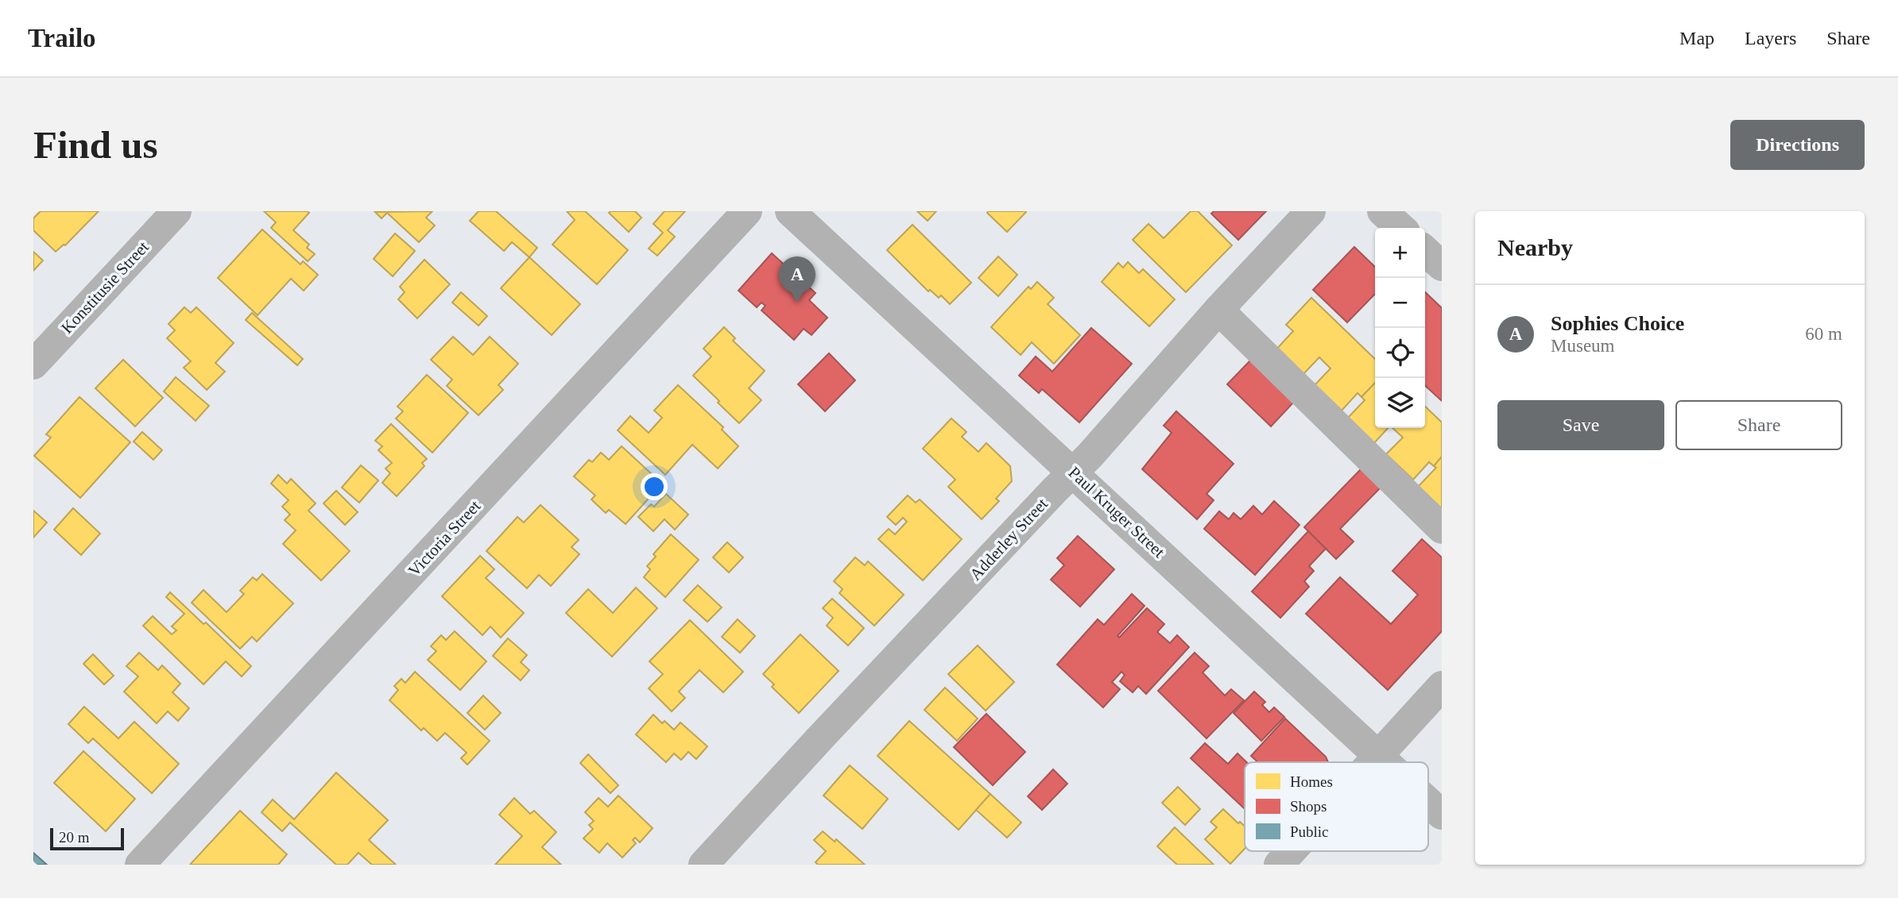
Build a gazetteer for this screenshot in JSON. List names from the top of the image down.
{
  "streets": {
    "street": [
      "Konstitusie Street",
      "Paul Kruger Street",
      "Victoria Street",
      "Adderley Street"
    ]
  },
  "crossings": [
    ["Paul Kruger Street", "Adderley Street"]
  ],
  "legend": ["Homes", "Shops", "Public"],
  "scale_bar": "20 m",
  "page": {
    "header": "Trailo",
    "nav": ["Map", "Layers", "Share"],
    "buttons": [
      "Directions",
      ["Save", "Share"]
    ],
    "title": "Find us",
    "heading": "Nearby",
    "map_buttons": ["+", "−"],
    "pins": "A",
    "list": [
      {
        "mark": "A",
        "name": "Sophies Choice",
        "note": "Museum",
        "value": "60 m"
      }
    ],
    "scale": "20 m"
  }
}
